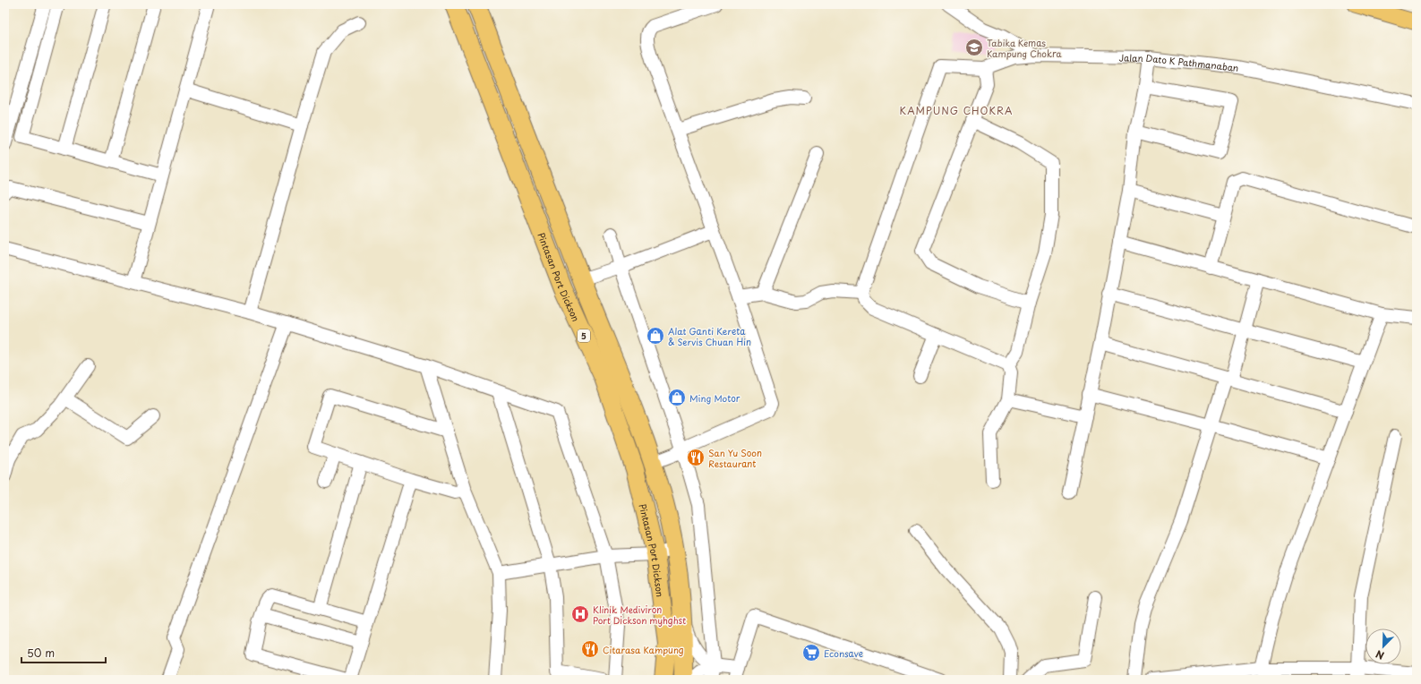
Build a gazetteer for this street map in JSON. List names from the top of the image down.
{
  "streets": {
    "highway": ["Pintasan Port Dickson", "5"],
    "street": ["Jalan Dato K Pathmanaban"]
  },
  "districts": ["KAMPUNG CHOKRA"],
  "places": {
    "school or university": ["Tabika Kemas Kampung Chokra"],
    "shop": ["Alat Ganti Kereta & Servis Chuan Hin", "Ming Motor"],
    "restaurant": ["San Yu Soon Restaurant", "Citarasa Kampung"],
    "hospital": ["Klinik Mediviron Port Dickson myhghst"],
    "supermarket": ["Econsave"]
  },
  "scale_bar": "50 m",
  "north": "bottom left"
}
